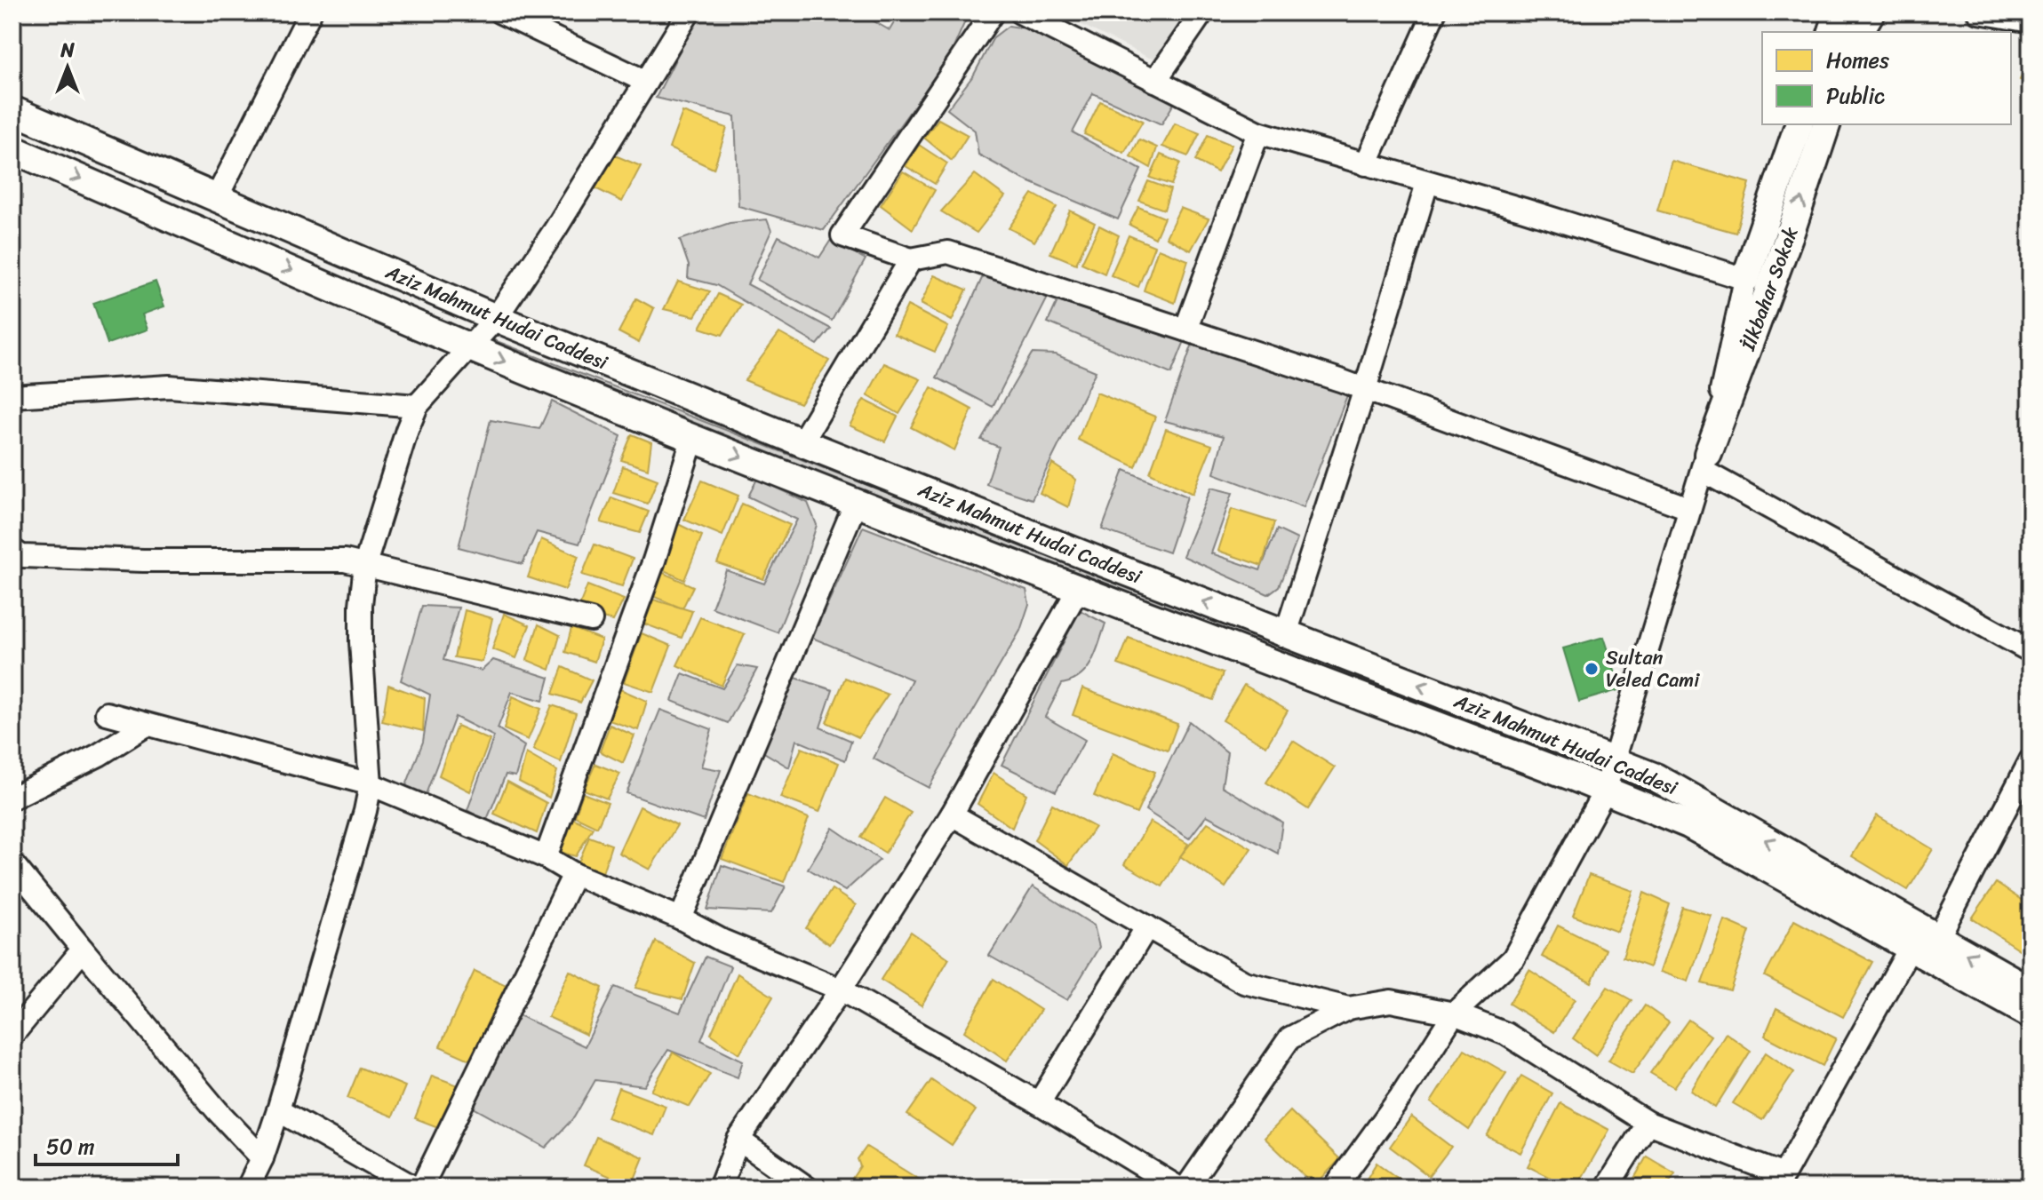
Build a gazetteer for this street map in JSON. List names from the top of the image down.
{
  "streets": {
    "street": ["İlkbahar Sokak", "Aziz Mahmut Hudai Caddesi"]
  },
  "places": ["Sultan Veled Cami"],
  "legend": ["Homes", "Public"],
  "scale_bar": "50 m",
  "north": "top"
}
